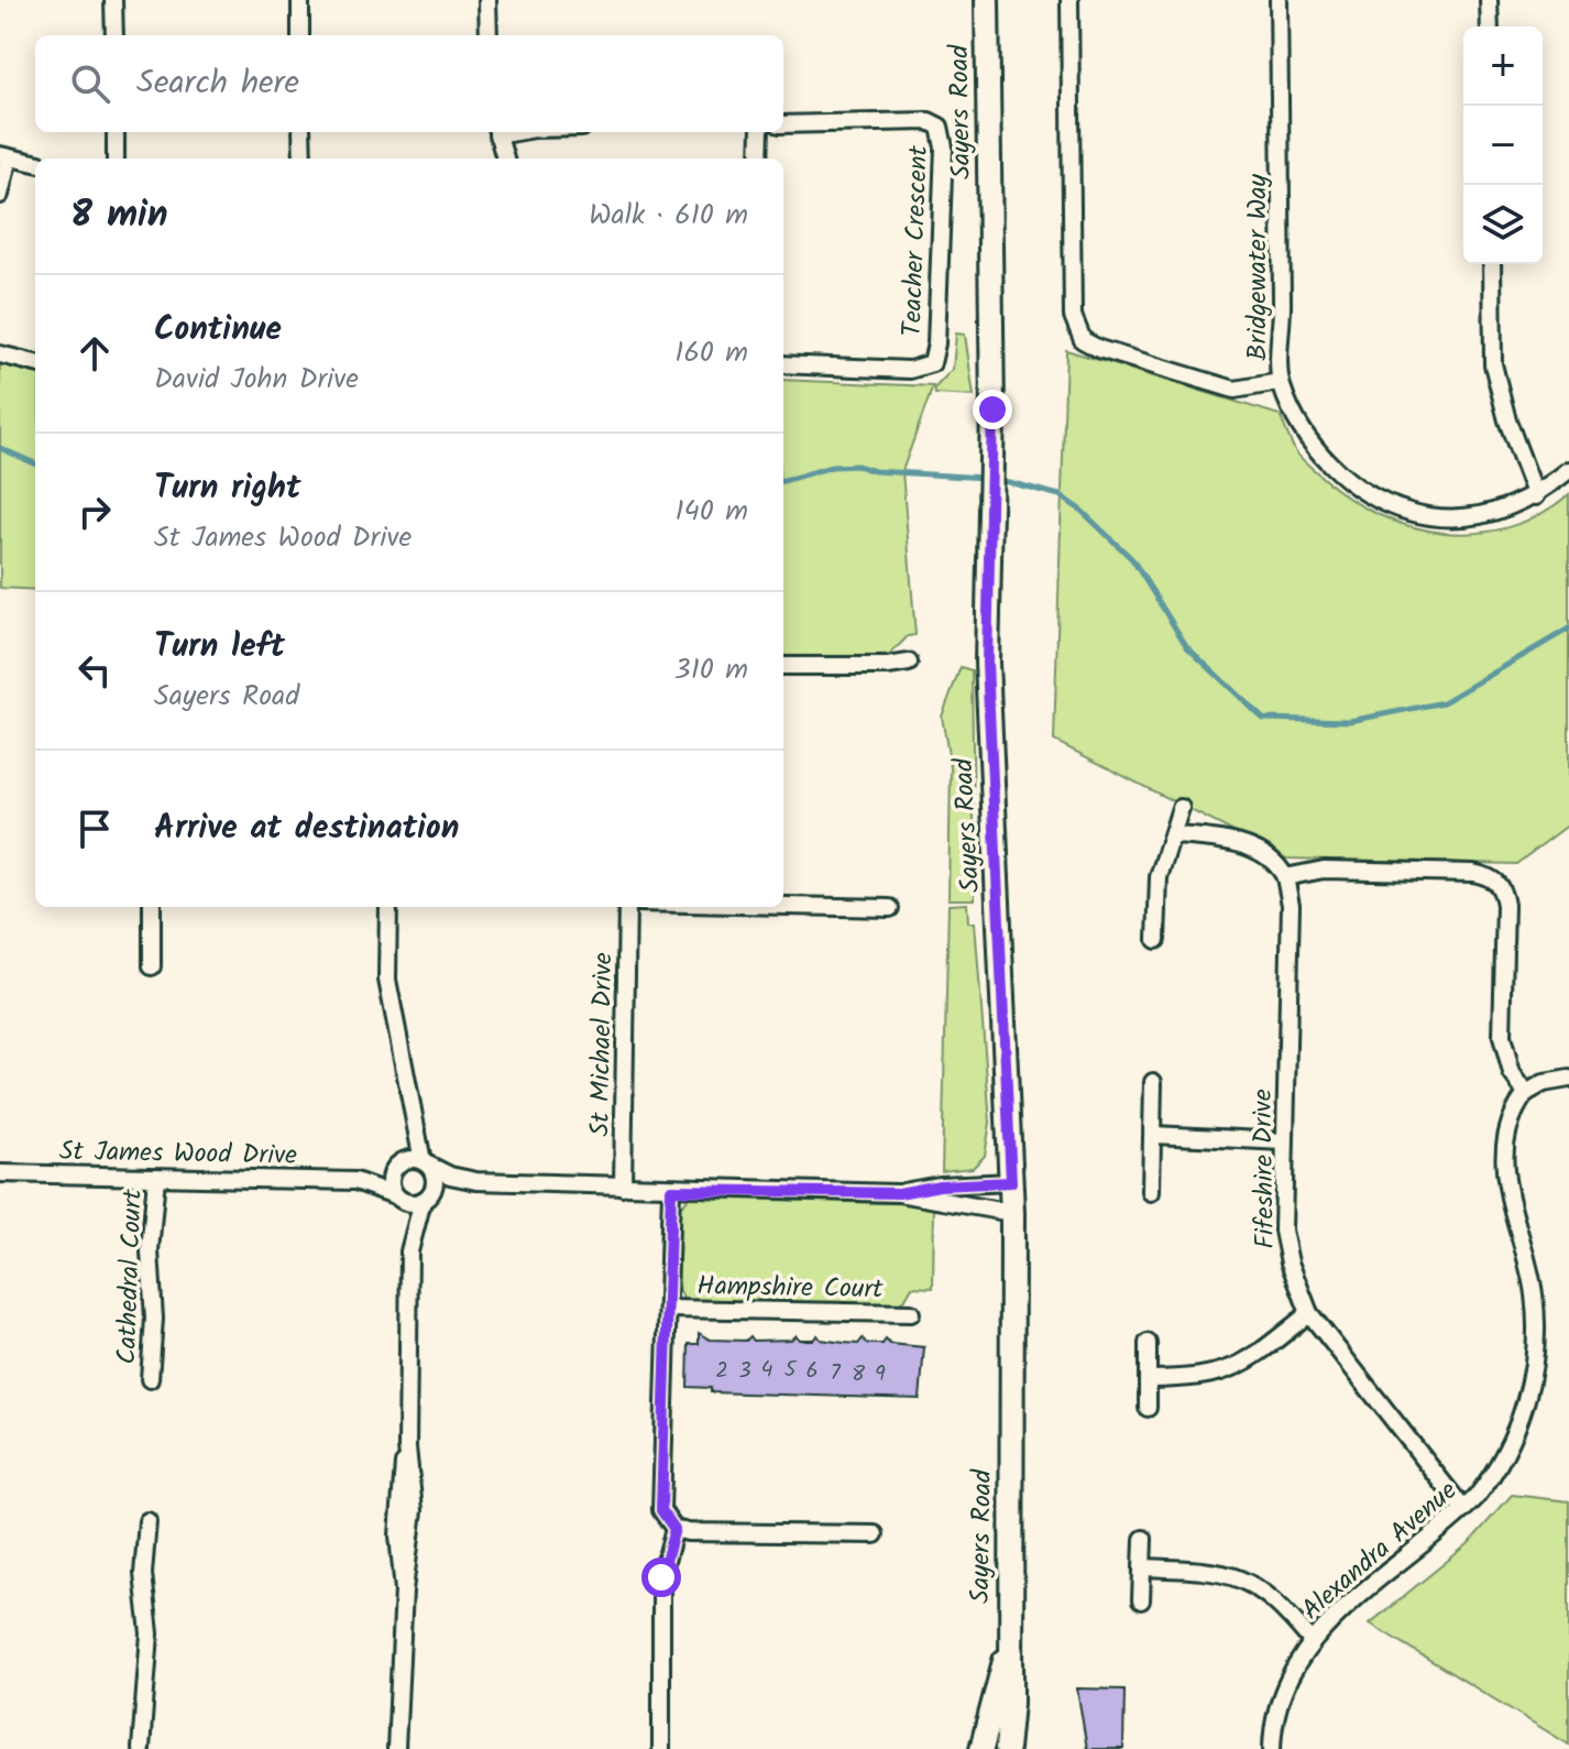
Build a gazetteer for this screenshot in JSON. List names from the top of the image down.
{
  "streets": {
    "main road": ["Sayers Road"],
    "street": [
      "Teacher Crescent",
      "Bridgewater Way",
      "St Michael Drive",
      "St James Wood Drive",
      "Fifeshire Drive",
      "Cathedral Court",
      "Hampshire Court",
      "Alexandra Avenue"
    ]
  },
  "crossings": [
    ["St James Wood Drive", "Cathedral Court"],
    ["Fifeshire Drive", "Alexandra Avenue"]
  ],
  "house_numbers": [
    "4",
    "5",
    "2",
    "3",
    "6",
    "7",
    "8",
    "9"
  ],
  "page": {
    "map_buttons": ["+", "−"],
    "search": "Search here",
    "heading": ["8 min", "Walk · 610 m"],
    "list": [
      ["Continue", "David John Drive", "160 m"],
      ["Turn right", "St James Wood Drive", "140 m"],
      ["Turn left", "Sayers Road", "310 m"],
      "Arrive at destination"
    ]
  }
}
